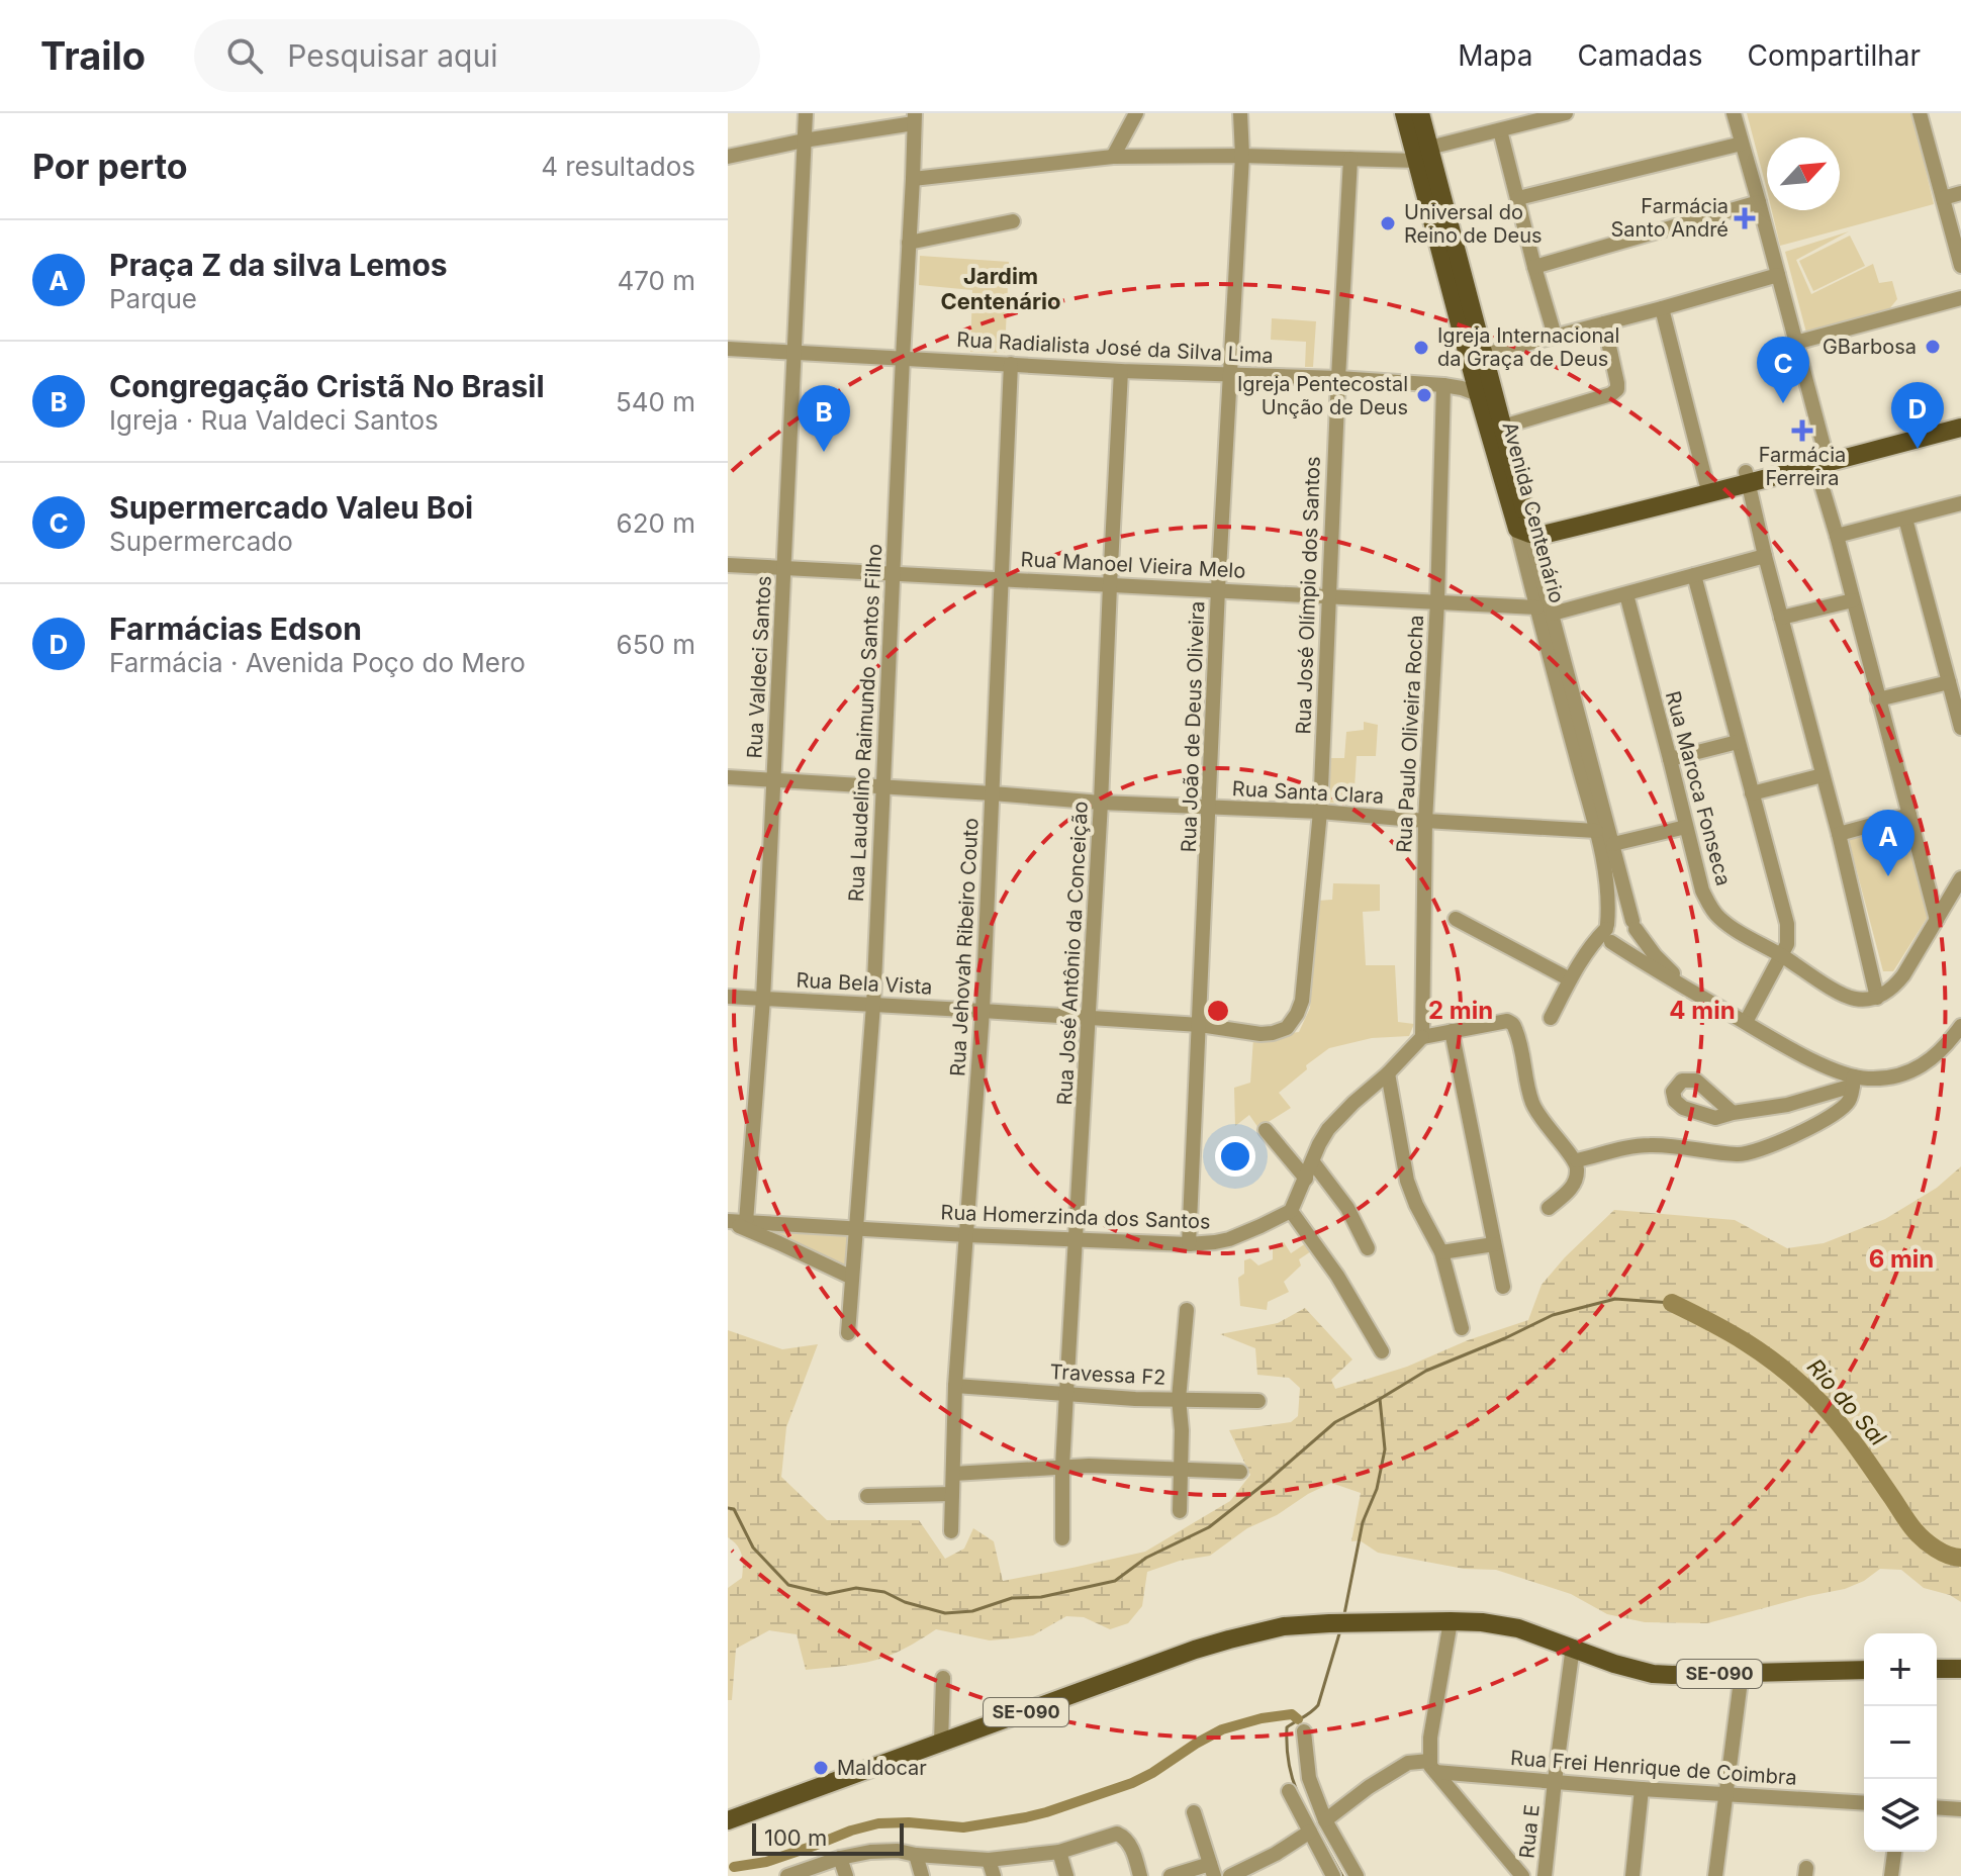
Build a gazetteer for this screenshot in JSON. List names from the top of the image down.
{
  "streets": {
    "main road": ["Avenida Centenário", "SE-090"],
    "street": [
      "Rua Radialista José da Silva Lima",
      "Rua Manoel Vieira Melo",
      "Rua José Olímpio dos Santos",
      "Rua Valdeci Santos",
      "Rua Laudelino Raimundo Santos Filho",
      "Rua João de Deus Oliveira",
      "Rua Paulo Oliveira Rocha",
      "Rua Maroca Fonseca",
      "Rua Santa Clara",
      "Rua Jehovah Ribeiro Couto",
      "Rua José Antônio da Conceição",
      "Rua Bela Vista",
      "Rua Homerzinda dos Santos",
      "Travessa F2",
      "Rua Frei Henrique de Coimbra",
      "Rua E"
    ]
  },
  "crossings": [
    ["Rua Radialista José da Silva Lima", "Avenida Centenário"],
    ["Rua Radialista José da Silva Lima", "Rua José Olímpio dos Santos"],
    ["Rua Radialista José da Silva Lima", "Rua Valdeci Santos"],
    ["Rua Radialista José da Silva Lima", "Rua Laudelino Raimundo Santos Filho"],
    ["Rua Radialista José da Silva Lima", "Rua João de Deus Oliveira"],
    ["Rua Radialista José da Silva Lima", "Rua Paulo Oliveira Rocha"],
    ["Rua Radialista José da Silva Lima", "Rua Jehovah Ribeiro Couto"],
    ["Rua Radialista José da Silva Lima", "Rua José Antônio da Conceição"],
    ["Avenida Centenário", "Rua Manoel Vieira Melo"],
    ["Avenida Centenário", "Rua Santa Clara"],
    ["Rua Manoel Vieira Melo", "Rua José Olímpio dos Santos"],
    ["Rua Manoel Vieira Melo", "Rua Valdeci Santos"],
    ["Rua Manoel Vieira Melo", "Rua Laudelino Raimundo Santos Filho"],
    ["Rua Manoel Vieira Melo", "Rua João de Deus Oliveira"],
    ["Rua Manoel Vieira Melo", "Rua Paulo Oliveira Rocha"],
    ["Rua Manoel Vieira Melo", "Rua Jehovah Ribeiro Couto"],
    ["Rua Manoel Vieira Melo", "Rua José Antônio da Conceição"],
    ["Rua José Olímpio dos Santos", "Rua Santa Clara"],
    ["Rua José Olímpio dos Santos", "Rua Bela Vista"],
    ["Rua Valdeci Santos", "Rua Santa Clara"],
    ["Rua Valdeci Santos", "Rua Bela Vista"],
    ["Rua Valdeci Santos", "Rua Homerzinda dos Santos"],
    ["Rua Laudelino Raimundo Santos Filho", "Rua Santa Clara"],
    ["Rua Laudelino Raimundo Santos Filho", "Rua Bela Vista"],
    ["Rua Laudelino Raimundo Santos Filho", "Rua Homerzinda dos Santos"],
    ["Rua João de Deus Oliveira", "Rua Santa Clara"],
    ["Rua João de Deus Oliveira", "Rua Bela Vista"],
    ["Rua João de Deus Oliveira", "Rua Homerzinda dos Santos"],
    ["Rua Paulo Oliveira Rocha", "Rua Santa Clara"],
    ["Rua Santa Clara", "Rua Jehovah Ribeiro Couto"],
    ["Rua Santa Clara", "Rua José Antônio da Conceição"],
    ["Rua Jehovah Ribeiro Couto", "Rua Bela Vista"],
    ["Rua Jehovah Ribeiro Couto", "Rua Homerzinda dos Santos"],
    ["Rua Jehovah Ribeiro Couto", "Travessa F2"],
    ["Rua José Antônio da Conceição", "Rua Bela Vista"],
    ["Rua José Antônio da Conceição", "Rua Homerzinda dos Santos"],
    ["Rua José Antônio da Conceição", "Travessa F2"],
    ["SE-090", "Rua E"],
    ["Rua Frei Henrique de Coimbra", "Rua E"]
  ],
  "districts": ["Jardim Centenário"],
  "water": ["Rio do Sal"],
  "places": {
    "health": ["Farmácia Santo André", "Farmácia Ferreira"],
    "other": [
      "Universal do Reino de Deus",
      "GBarbosa",
      "Igreja Internacional da Graça de Deus",
      "Igreja Pentecostal Unção de Deus",
      "Maldocar"
    ]
  },
  "scale_bar": "100 m",
  "north": "top right",
  "page": {
    "header": "Trailo",
    "search": "Pesquisar aqui",
    "nav": ["Mapa", "Camadas", "Compartilhar"],
    "heading": ["Por perto", "4 resultados"],
    "list": [
      {
        "mark": "A",
        "name": "Praça Z da silva Lemos",
        "note": "Parque",
        "value": "470 m"
      },
      {
        "mark": "B",
        "name": "Congregação Cristã No Brasil",
        "note": "Igreja · Rua Valdeci Santos",
        "value": "540 m"
      },
      {
        "mark": "C",
        "name": "Supermercado Valeu Boi",
        "note": "Supermercado",
        "value": "620 m"
      },
      {
        "mark": "D",
        "name": "Farmácias Edson",
        "note": "Farmácia · Avenida Poço do Mero",
        "value": "650 m"
      }
    ],
    "pins": [
      "C",
      "D",
      "B",
      "A"
    ],
    "map_buttons": ["+", "−"],
    "scale": "100 m"
  },
  "rings": ["2 min", "4 min", "6 min"]
}
